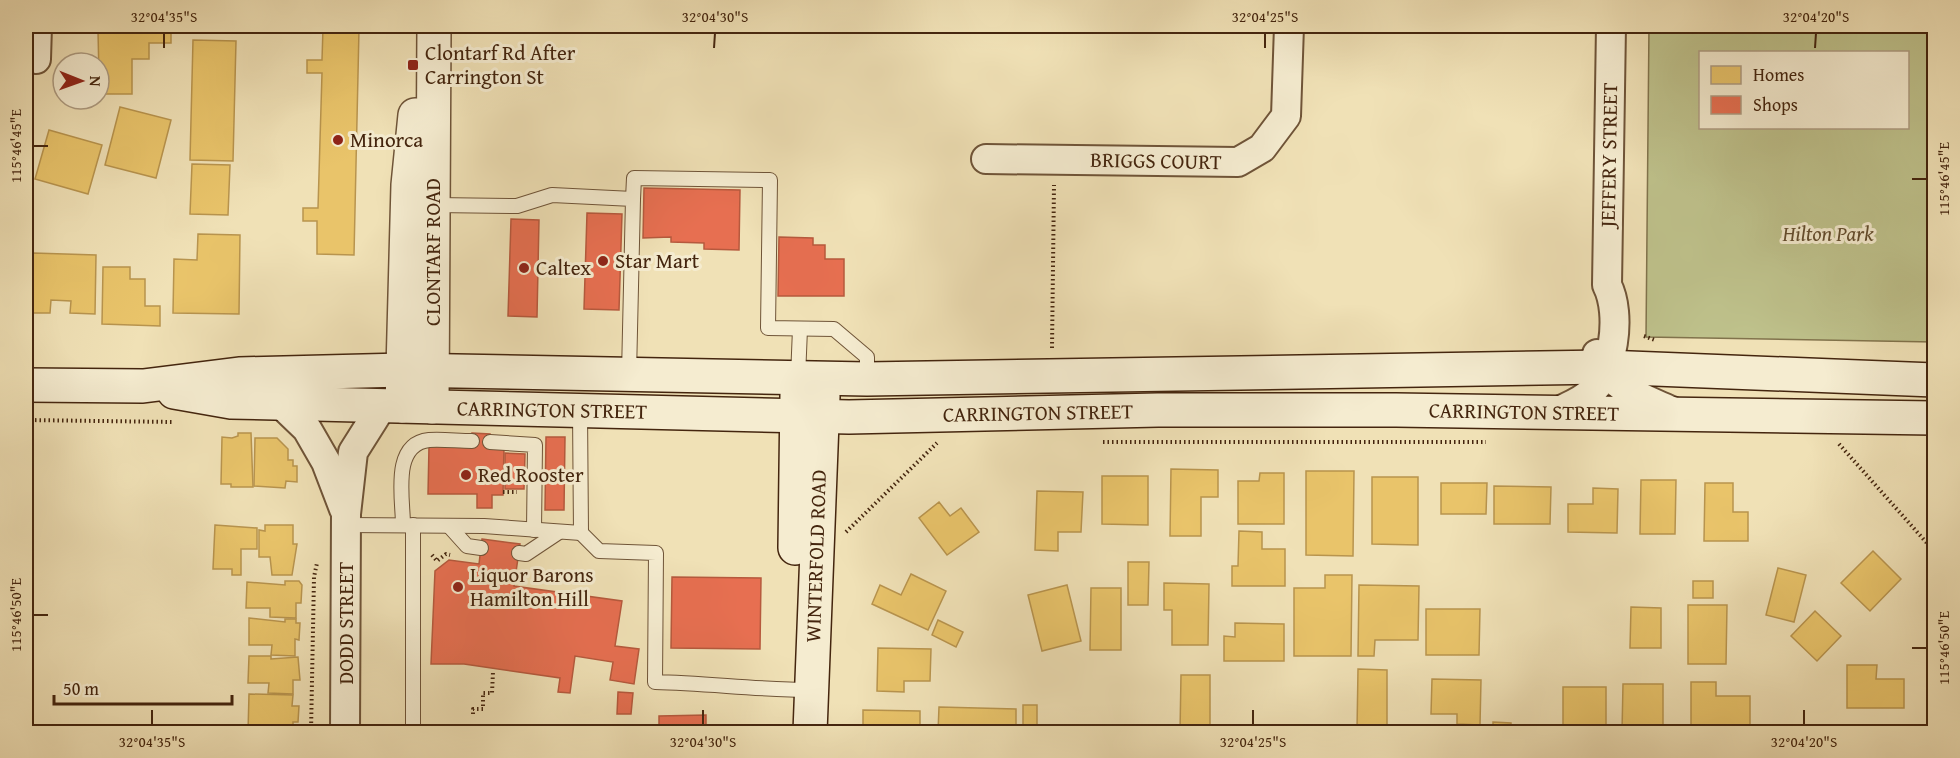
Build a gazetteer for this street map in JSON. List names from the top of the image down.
{
  "streets": {
    "main road": ["CLONTARF ROAD", "CARRINGTON STREET", "WINTERFOLD ROAD"],
    "street": ["JEFFERY STREET", "BRIGGS COURT", "DODD STREET"]
  },
  "crossings": [
    ["JEFFERY STREET", "CARRINGTON STREET"],
    ["CLONTARF ROAD", "CARRINGTON STREET"],
    ["CLONTARF ROAD", "DODD STREET"],
    ["CARRINGTON STREET", "WINTERFOLD ROAD"],
    ["CARRINGTON STREET", "DODD STREET"]
  ],
  "parks": ["Hilton Park"],
  "places": {
    "transit": ["Clontarf Rd After Carrington St"],
    "other": [
      "Minorca",
      "Star Mart",
      "Caltex",
      "Red Rooster",
      "Liquor Barons Hamilton Hill"
    ]
  },
  "legend": ["Homes", "Shops"],
  "scale_bar": "50 m",
  "north": "right",
  "coordinates": [
    "32°04'35\"S",
    "32°04'30\"S",
    "32°04'25\"S",
    "32°04'20\"S",
    "115°46'45\"E",
    "115°46'50\"E"
  ]
}
